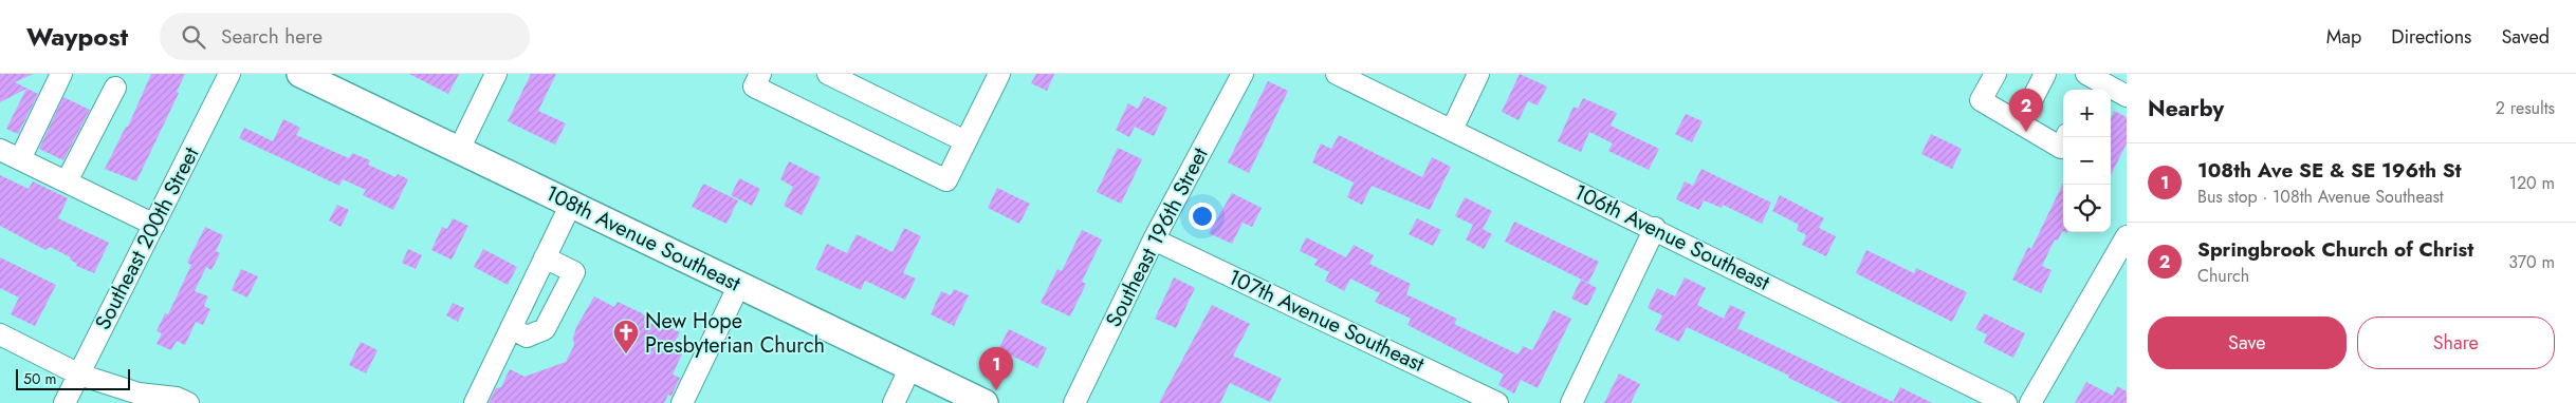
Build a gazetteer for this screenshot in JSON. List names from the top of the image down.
{
  "streets": {
    "main road": ["108th Avenue Southeast"],
    "street": [
      "Southeast 196th Street",
      "106th Avenue Southeast",
      "Southeast 200th Street",
      "107th Avenue Southeast"
    ]
  },
  "crossings": [
    ["Southeast 196th Street", "107th Avenue Southeast"]
  ],
  "places": {
    "church": ["New Hope Presbyterian Church"]
  },
  "scale_bar": "50 m",
  "page": {
    "header": "Waypost",
    "search": "Search here",
    "nav": ["Map", "Directions", "Saved"],
    "heading": ["Nearby", "2 results"],
    "pins": ["2", "1"],
    "map_buttons": ["+", "−"],
    "list": [
      {
        "mark": "1",
        "name": "108th Ave SE & SE 196th St",
        "note": "Bus stop · 108th Avenue Southeast",
        "value": "120 m"
      },
      {
        "mark": "2",
        "name": "Springbrook Church of Christ",
        "note": "Church",
        "value": "370 m"
      }
    ],
    "buttons": ["Save", "Share"],
    "scale": "50 m"
  }
}
